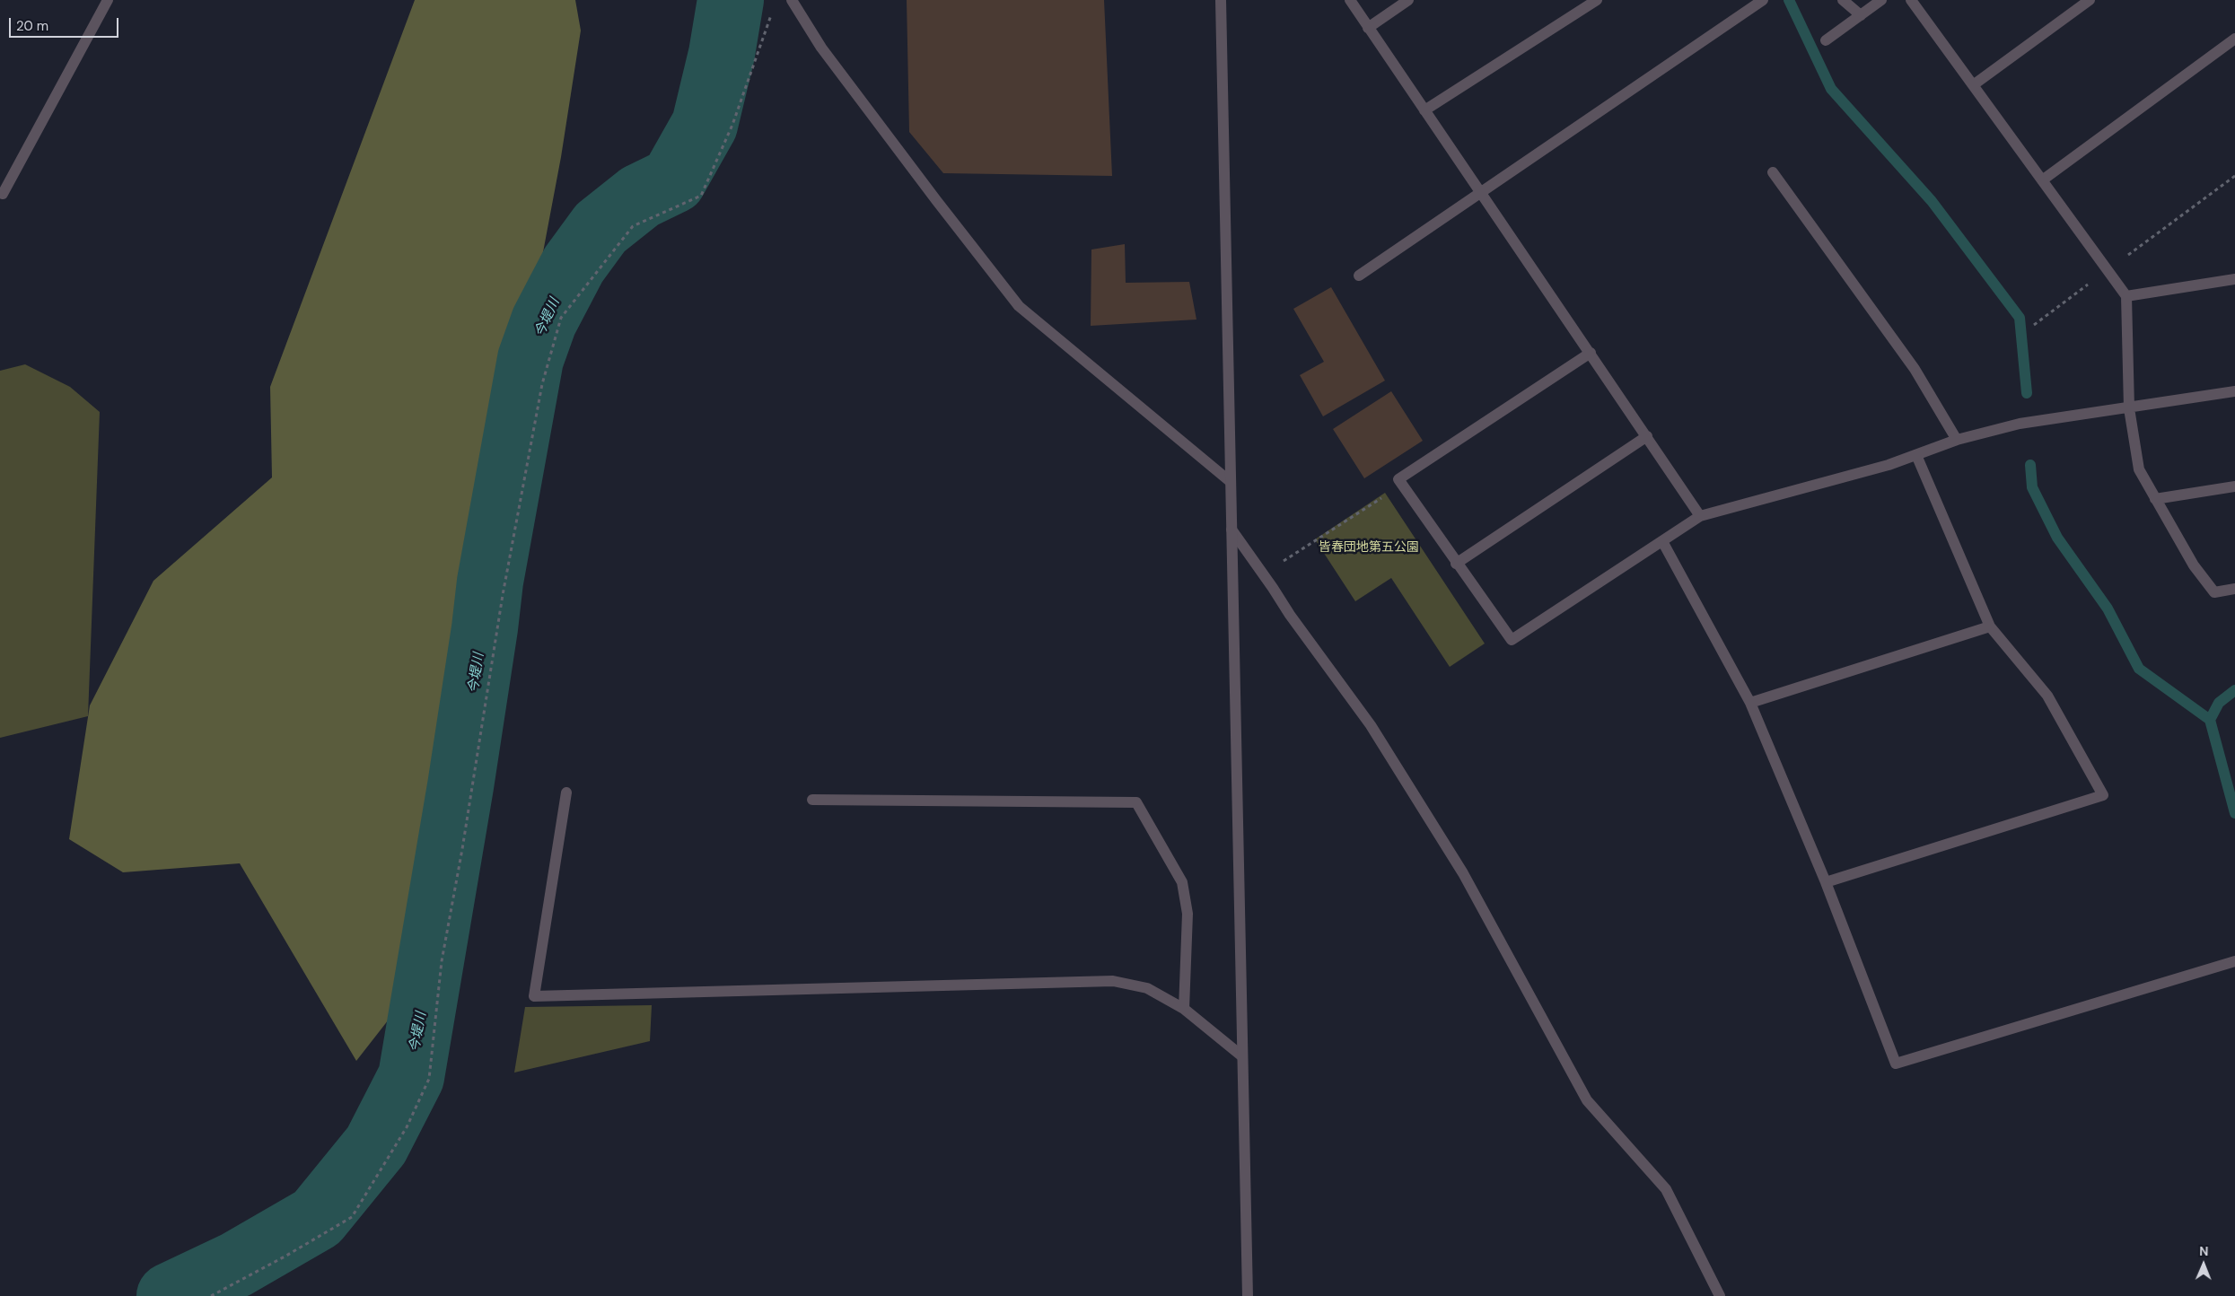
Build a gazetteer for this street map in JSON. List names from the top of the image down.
{
  "water": ["今堤川"],
  "parks": ["皆春団地第五公園"],
  "scale_bar": "20 m",
  "north": "top"
}
